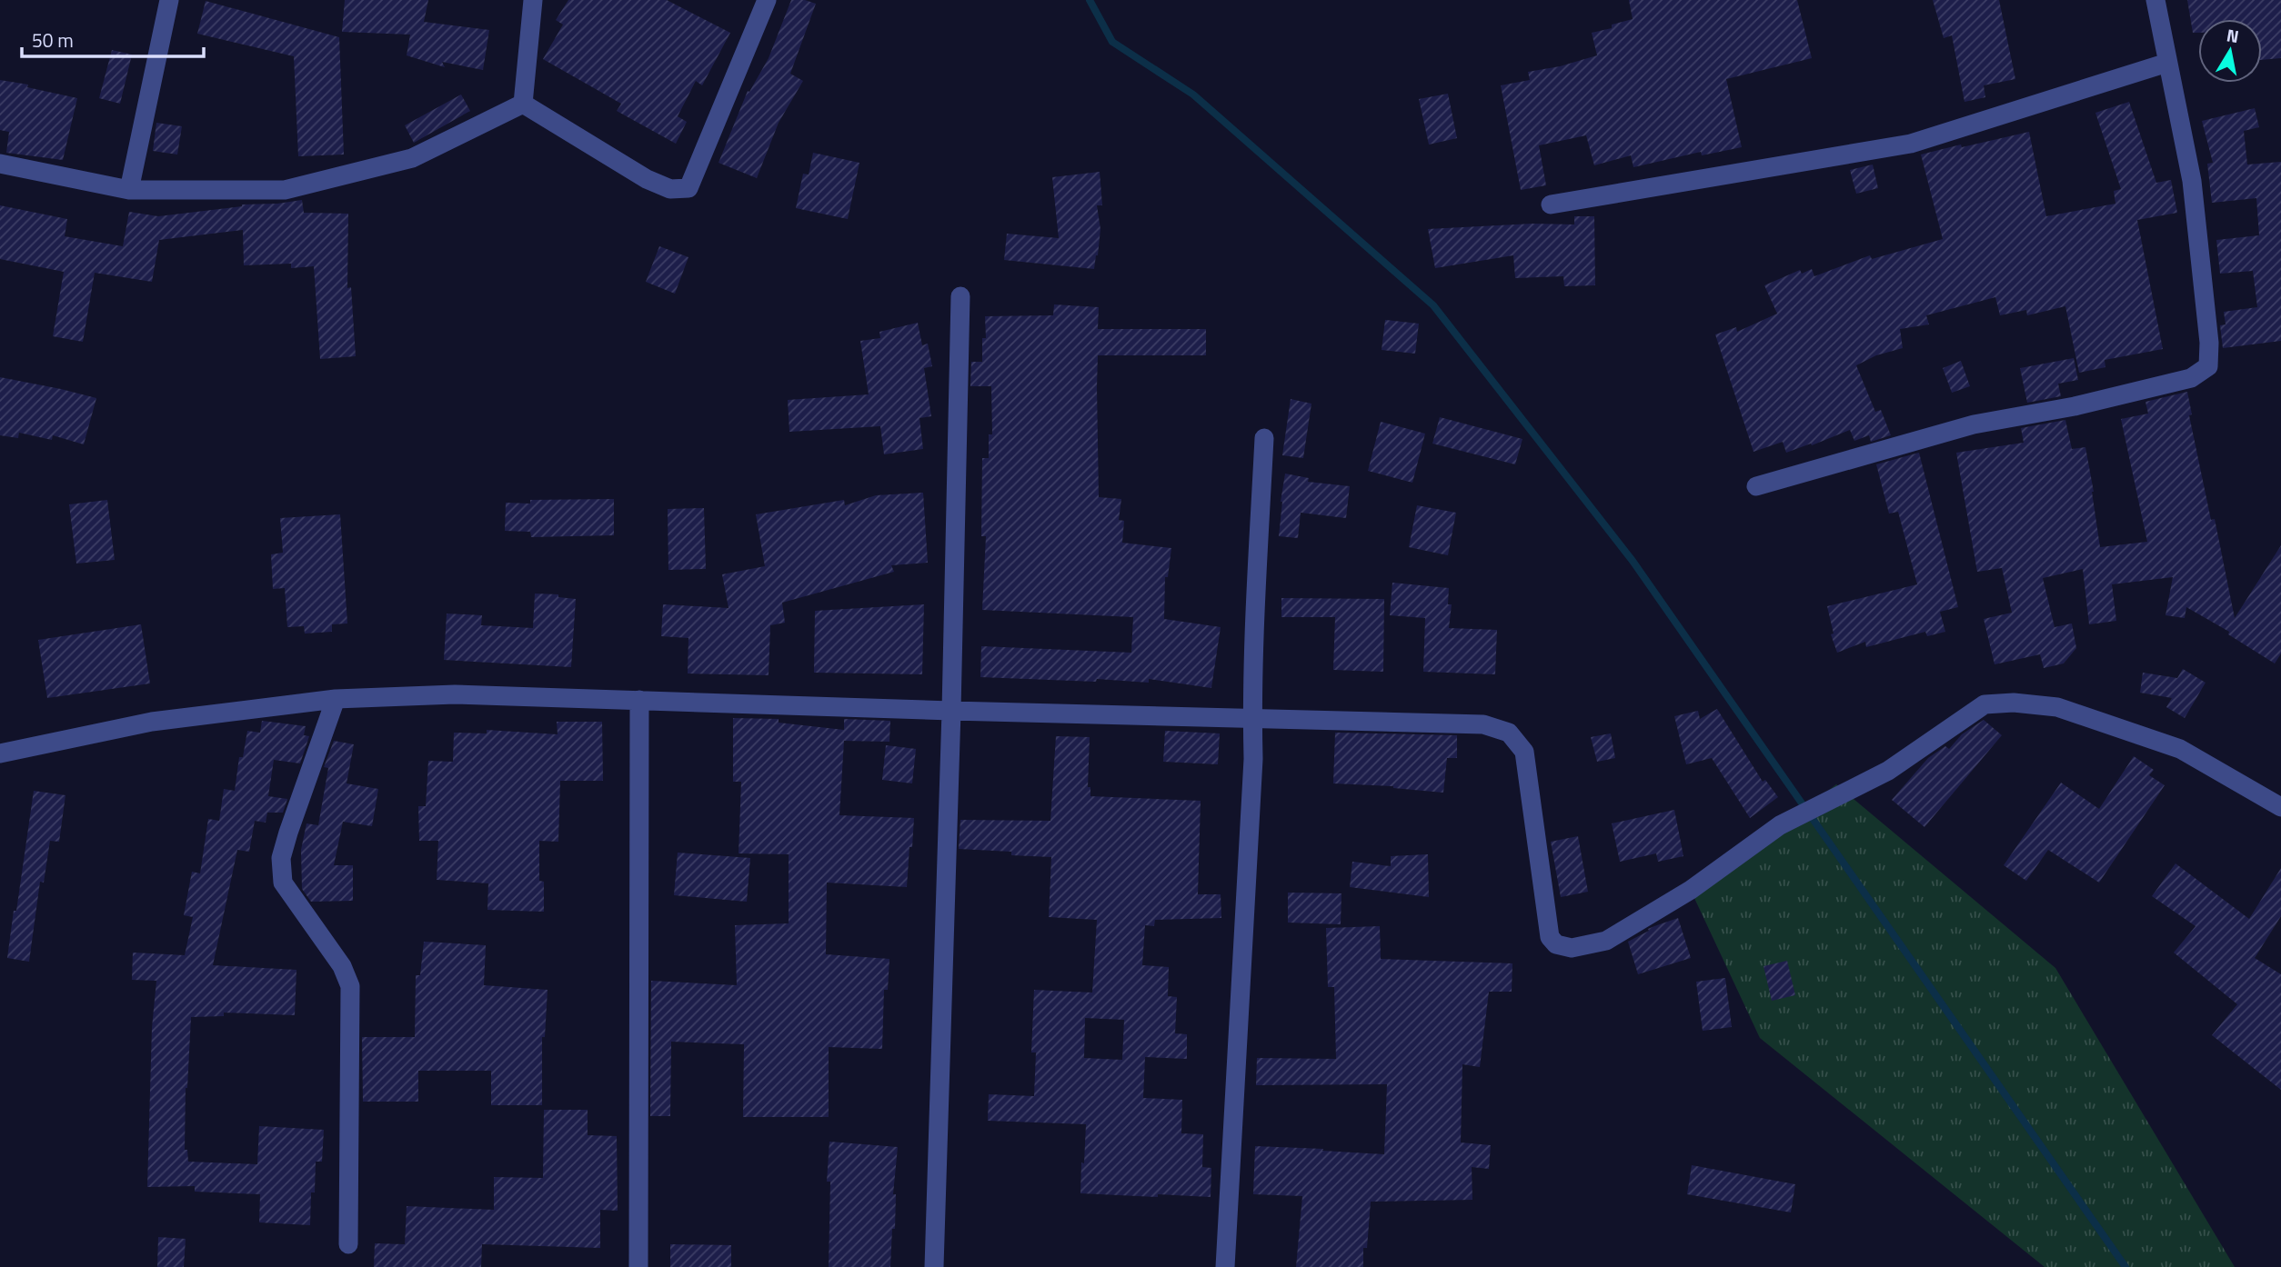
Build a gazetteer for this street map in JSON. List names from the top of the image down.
{
  "scale_bar": "50 m",
  "north": "top"
}
